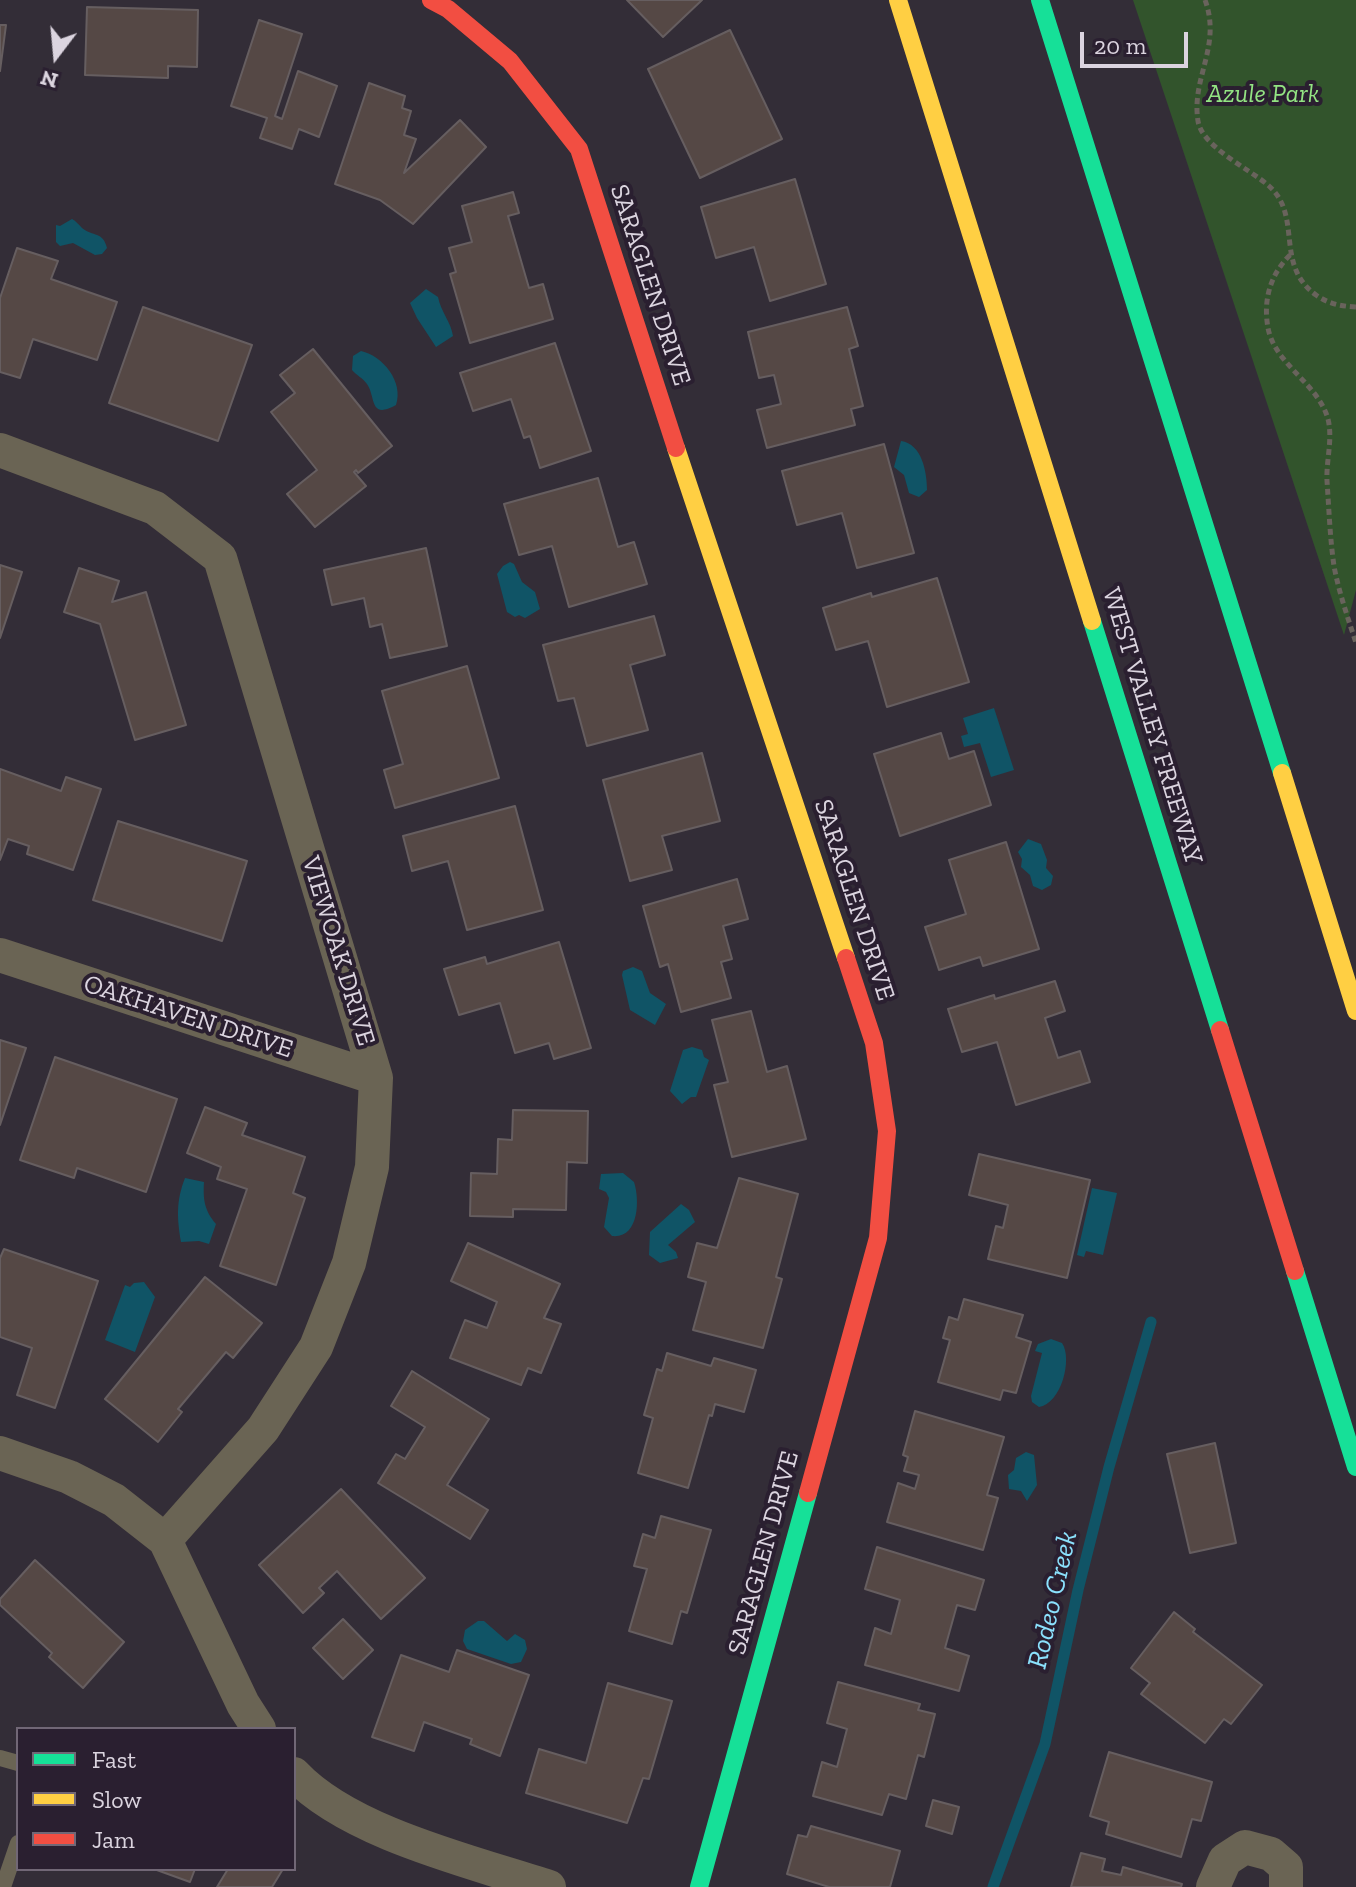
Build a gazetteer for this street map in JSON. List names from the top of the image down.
{
  "streets": {
    "main road": ["SARAGLEN DRIVE", "WEST VALLEY FREEWAY"],
    "street": ["VIEWOAK DRIVE", "OAKHAVEN DRIVE"]
  },
  "crossings": [
    ["VIEWOAK DRIVE", "OAKHAVEN DRIVE"]
  ],
  "water": ["Rodeo Creek"],
  "parks": ["Azule Park"],
  "legend": ["Fast", "Slow", "Jam"],
  "scale_bar": "20 m",
  "north": "bottom"
}
